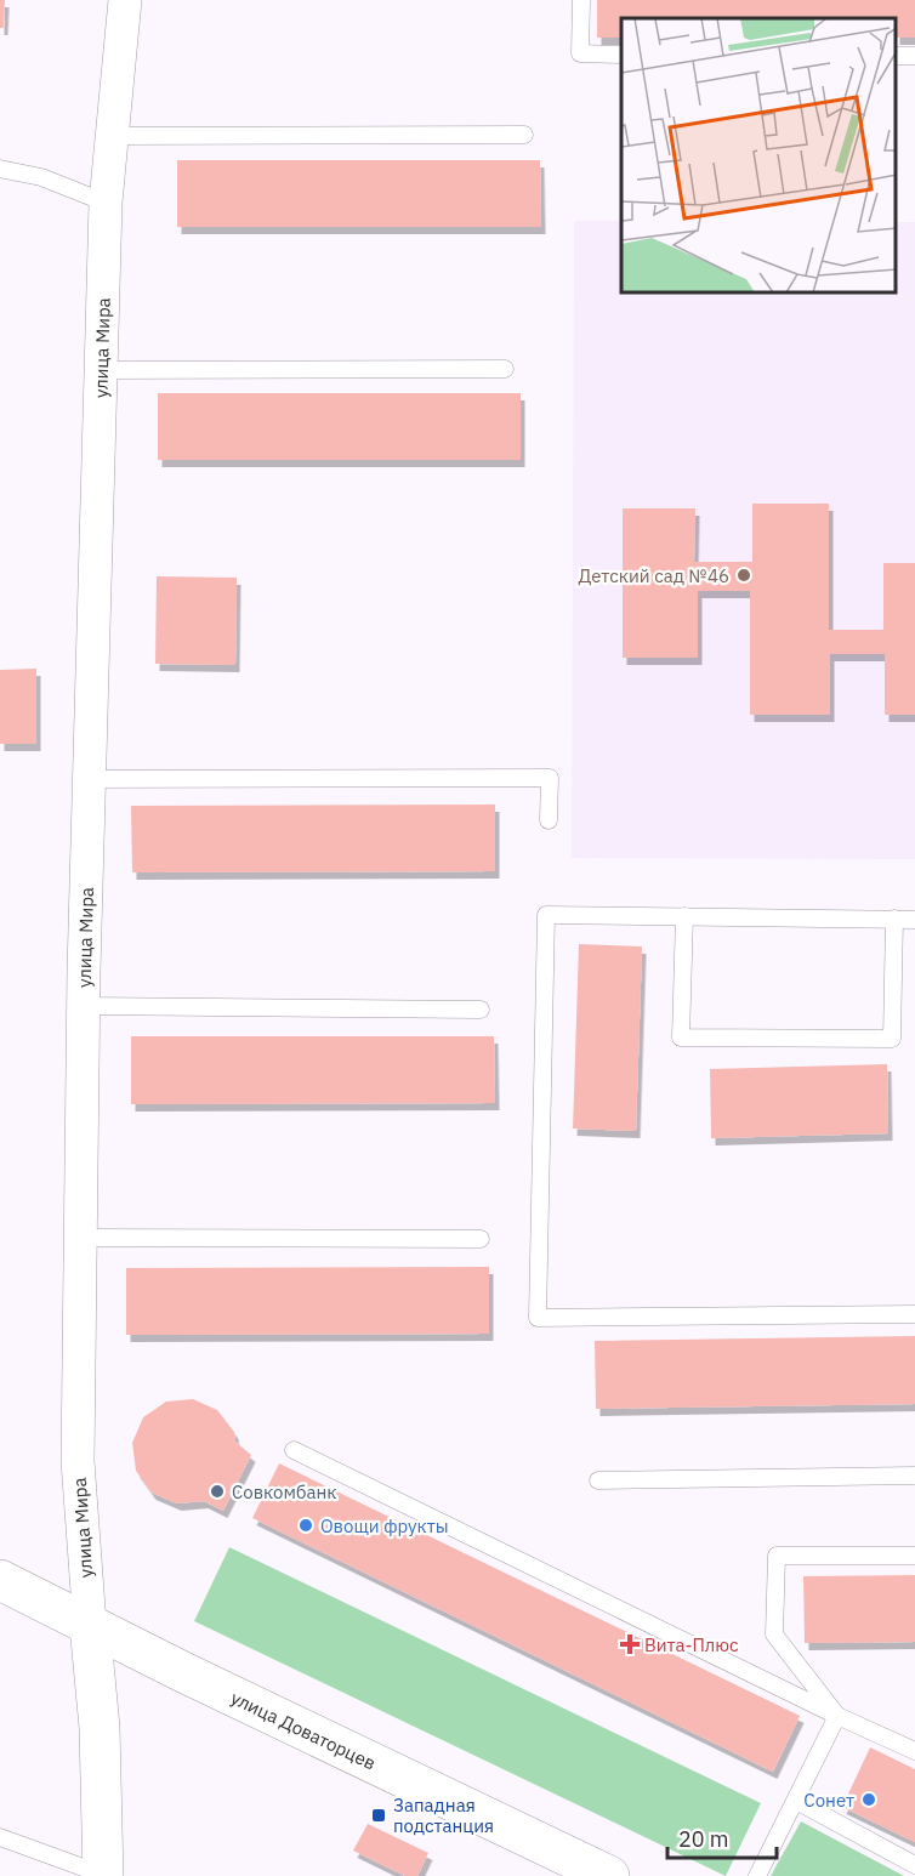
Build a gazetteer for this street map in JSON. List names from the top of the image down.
{
  "streets": {
    "main road": ["улица Мира", "улица Доваторцев"]
  },
  "crossings": [
    ["улица Мира", "улица Доваторцев"]
  ],
  "places": {
    "other": [
      "Детский сад №46",
      "Совкомбанк",
      "Овощи фрукты",
      "Сонет"
    ],
    "health": ["Вита-Плюс"],
    "transit": ["Западная подстанция"]
  },
  "scale_bar": "20 m"
}
